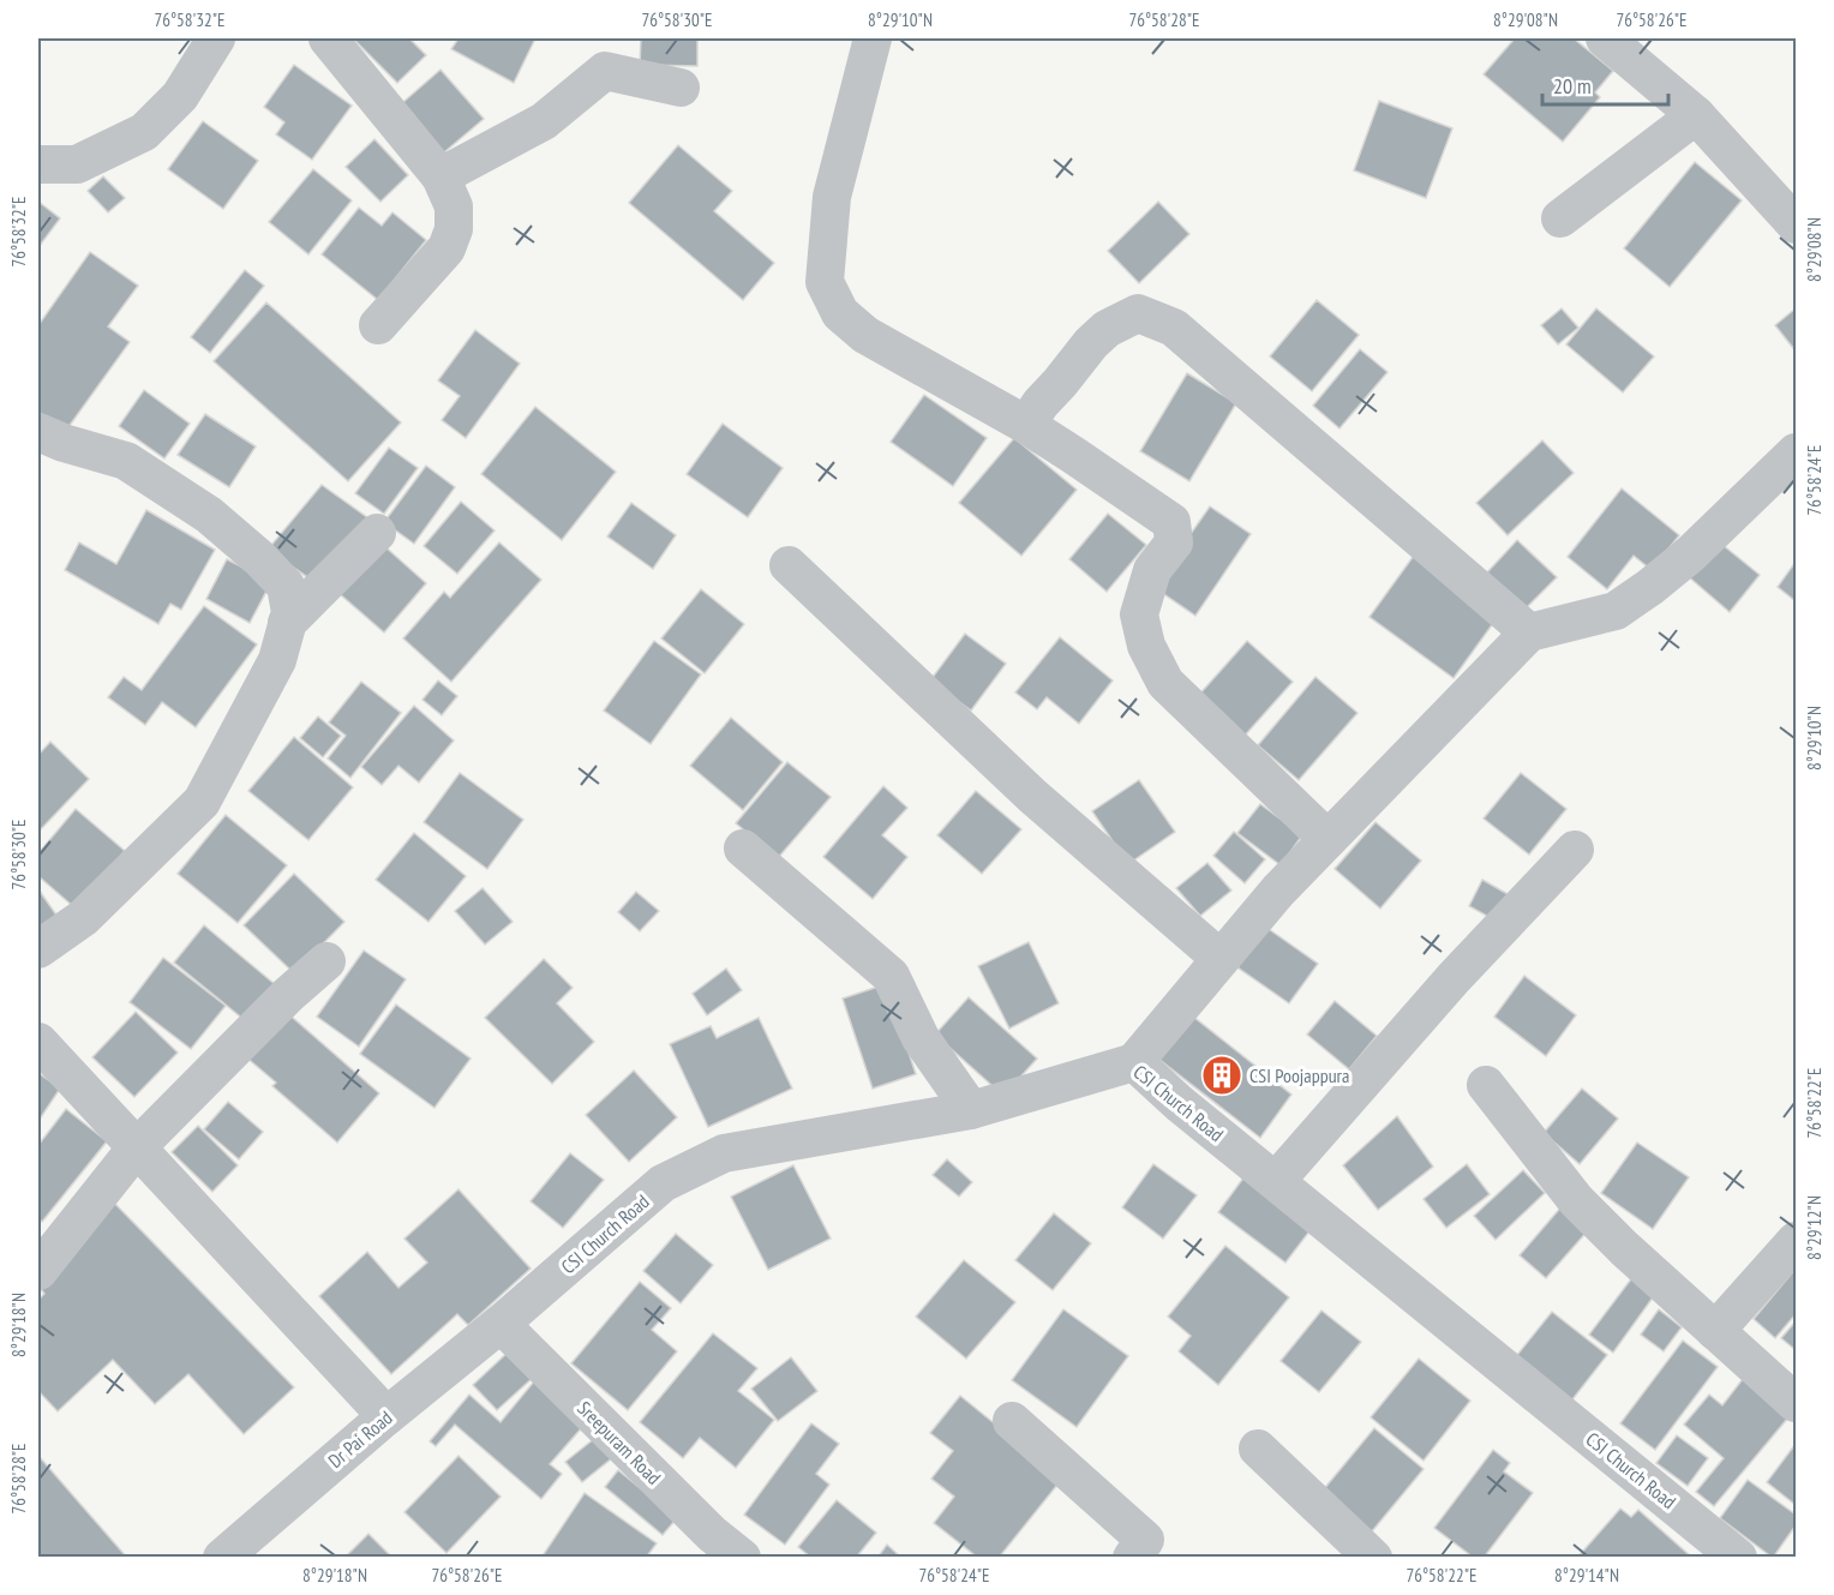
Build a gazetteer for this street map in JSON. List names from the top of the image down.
{
  "streets": {
    "street": ["CSI Church Road", "Dr Pai Road", "Sreepuram Road"]
  },
  "crossings": [
    ["CSI Church Road", "Dr Pai Road"],
    ["CSI Church Road", "Sreepuram Road"],
    ["Dr Pai Road", "Sreepuram Road"]
  ],
  "places": {
    "building": ["CSI Poojappura"]
  },
  "scale_bar": "20 m",
  "coordinates": [
    "76°58'32\"E",
    "76°58'30\"E",
    "8°29'10\"N",
    "76°58'28\"E",
    "8°29'08\"N",
    "76°58'26\"E",
    "76°58'24\"E",
    "76°58'22\"E",
    "8°29'12\"N",
    "8°29'18\"N",
    "8°29'14\"N"
  ]
}
